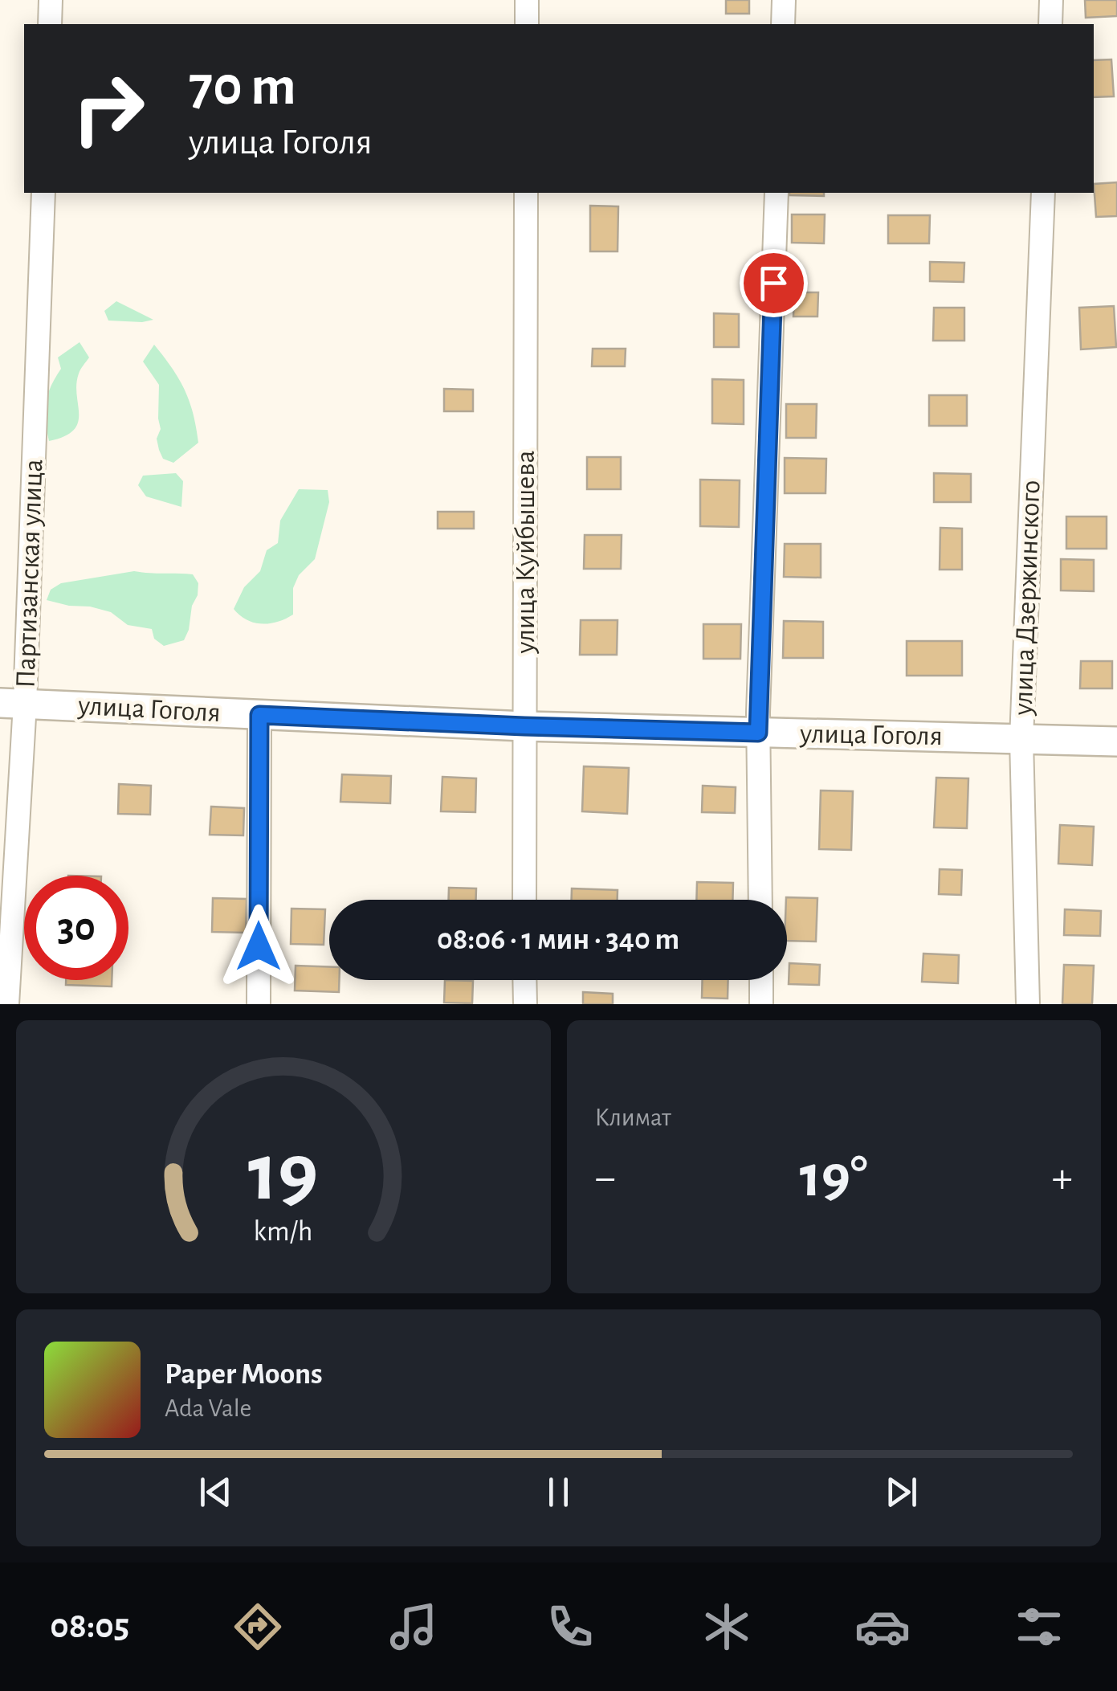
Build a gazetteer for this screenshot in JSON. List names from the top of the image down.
{
  "streets": {
    "street": [
      "улица Куйбышева",
      "Партизанская улица",
      "улица Дзержинского",
      "улица Гоголя"
    ]
  },
  "crossings": [
    ["улица Куйбышева", "улица Гоголя"],
    ["Партизанская улица", "улица Гоголя"],
    ["улица Дзержинского", "улица Гоголя"]
  ],
  "page": {
    "turn": ["70 m", "улица Гоголя"],
    "limit": "30",
    "trip": "08:06 · 1 мин · 340 m",
    "tile": "Климат",
    "heat": ["−", "19°", "+"],
    "song": ["Paper Moons", "Ada Vale"],
    "tabs": "08:05",
    "gauge": ["19", "km/h"]
  }
}
